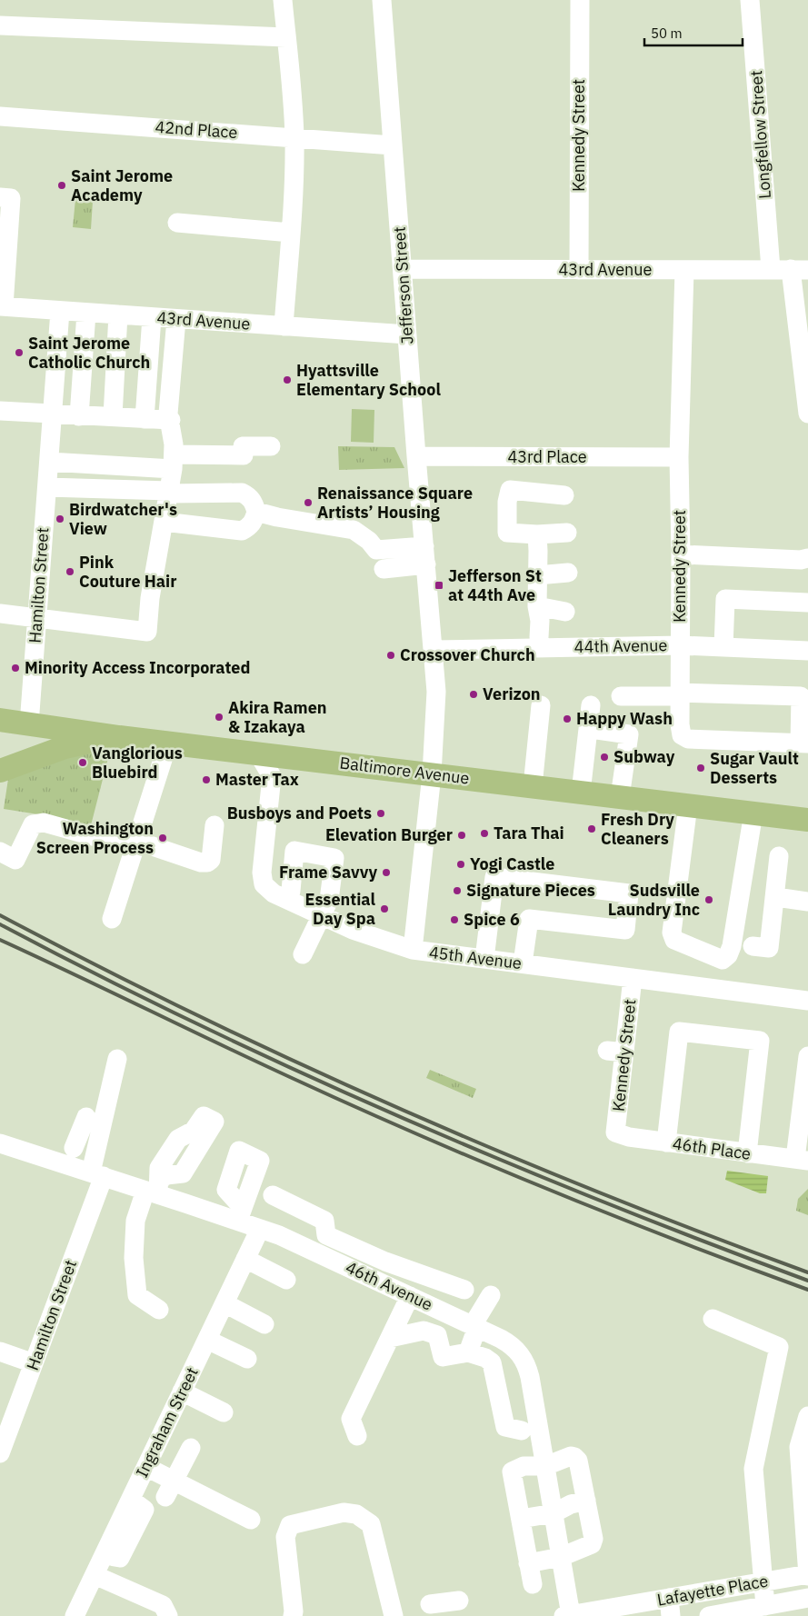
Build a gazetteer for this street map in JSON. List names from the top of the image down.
{
  "streets": {
    "main road": ["Baltimore Avenue"],
    "street": [
      "42nd Place",
      "Longfellow Street",
      "Kennedy Street",
      "43rd Avenue",
      "Jefferson Street",
      "43rd Place",
      "Hamilton Street",
      "44th Avenue",
      "45th Avenue",
      "46th Place",
      "46th Avenue",
      "Ingraham Street",
      "Lafayette Place"
    ]
  },
  "crossings": [
    ["42nd Place", "Jefferson Street"],
    ["Longfellow Street", "43rd Avenue"],
    ["Kennedy Street", "43rd Avenue"],
    ["Kennedy Street", "43rd Place"],
    ["Kennedy Street", "44th Avenue"],
    ["Kennedy Street", "45th Avenue"],
    ["Kennedy Street", "46th Place"],
    ["43rd Avenue", "Jefferson Street"],
    ["43rd Avenue", "Hamilton Street"],
    ["Jefferson Street", "43rd Place"],
    ["Jefferson Street", "44th Avenue"],
    ["Jefferson Street", "Baltimore Avenue"],
    ["Jefferson Street", "45th Avenue"],
    ["Hamilton Street", "Baltimore Avenue"],
    ["Hamilton Street", "46th Avenue"],
    ["46th Avenue", "Ingraham Street"],
    ["46th Avenue", "Lafayette Place"]
  ],
  "places": {
    "other": [
      "Saint Jerome Academy",
      "Saint Jerome Catholic Church",
      "Hyattsville Elementary School",
      "Renaissance Square Artists’ Housing",
      "Birdwatcher's View",
      "Pink Couture Hair",
      "Crossover Church",
      "Minority Access Incorporated",
      "Verizon",
      "Akira Ramen & Izakaya",
      "Happy Wash",
      "Subway",
      "Vanglorious Bluebird",
      "Sugar Vault Desserts",
      "Master Tax",
      "Busboys and Poets",
      "Fresh Dry Cleaners",
      "Tara Thai",
      "Elevation Burger",
      "Washington Screen Process",
      "Yogi Castle",
      "Frame Savvy",
      "Signature Pieces",
      "Sudsville Laundry Inc",
      "Essential Day Spa",
      "Spice 6"
    ],
    "transit": ["Jefferson St at 44th Ave"]
  },
  "scale_bar": "50 m"
}
